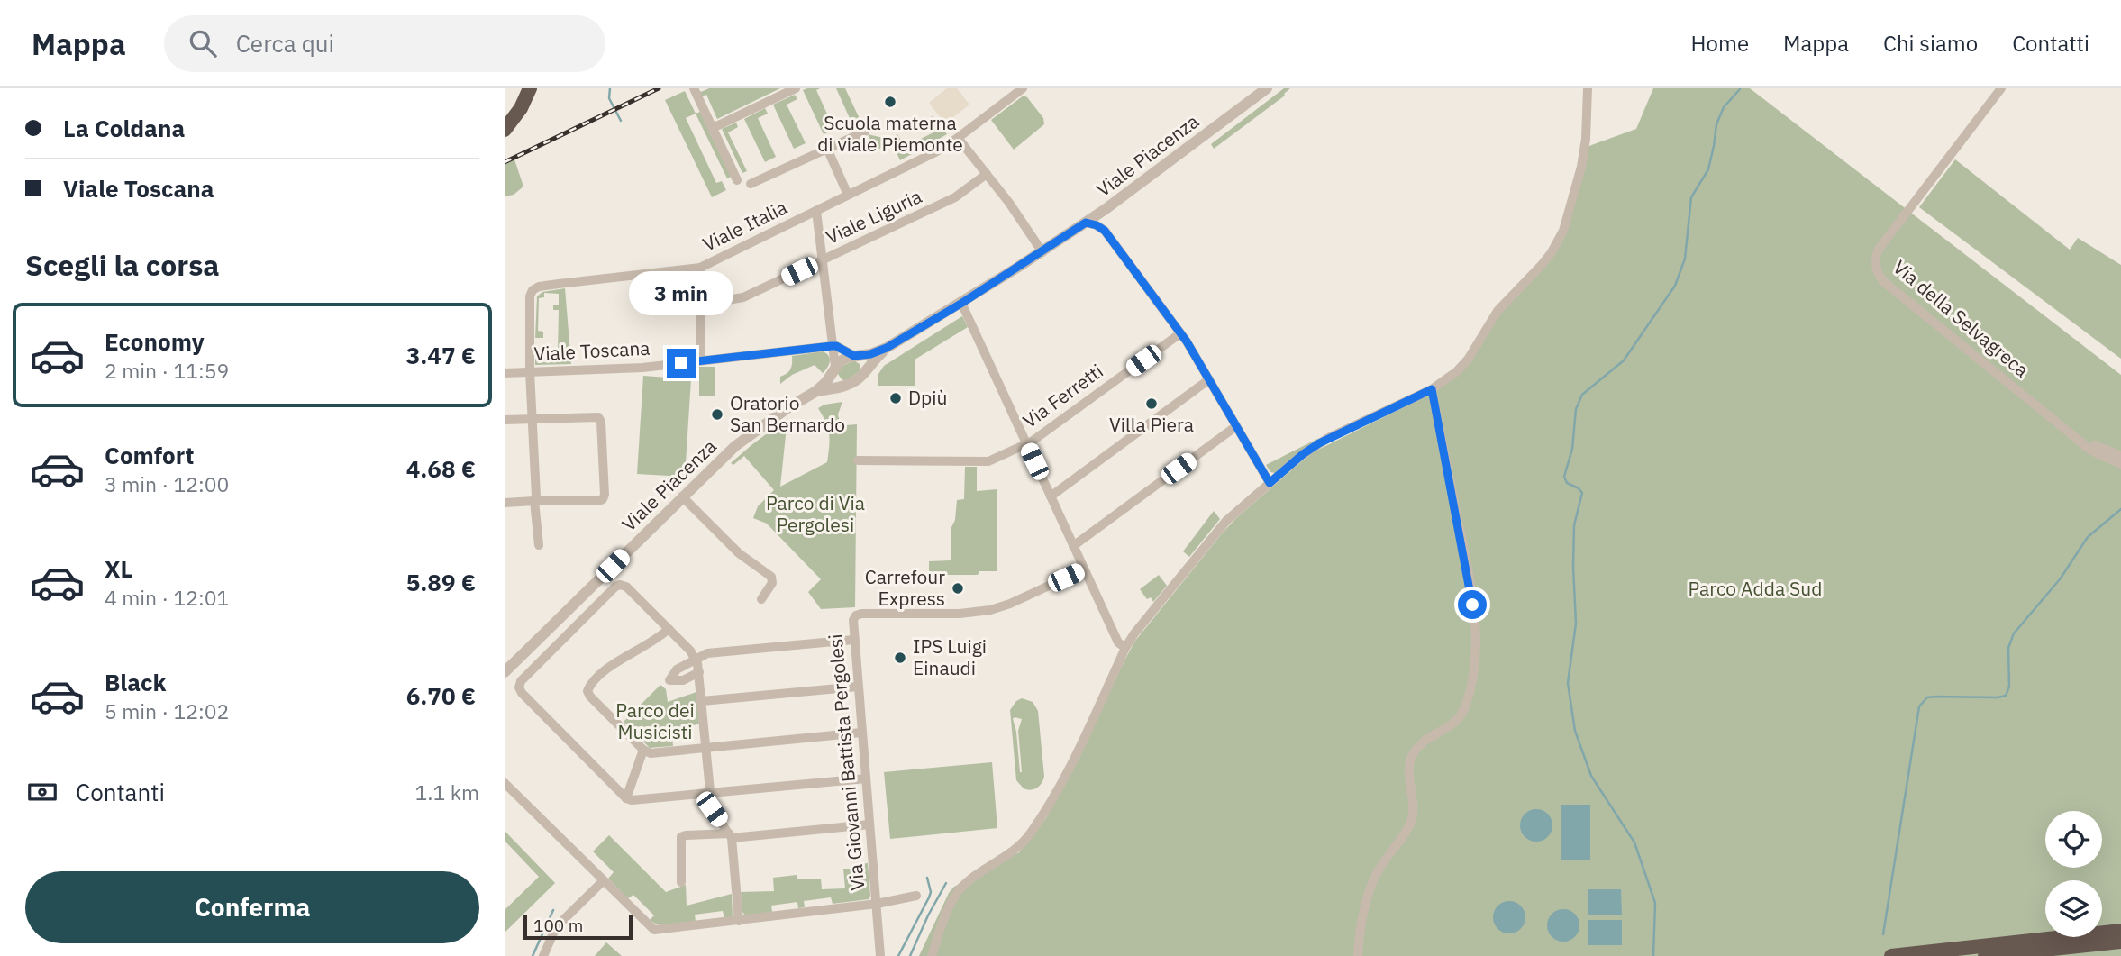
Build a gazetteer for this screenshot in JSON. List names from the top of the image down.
{
  "streets": {
    "street": [
      "Viale Piacenza",
      "Viale Liguria",
      "Viale Italia",
      "Via della Selvagreca",
      "Viale Toscana",
      "Via Ferretti",
      "Via Giovanni Battista Pergolesi"
    ]
  },
  "crossings": [
    ["Viale Italia", "Viale Toscana"]
  ],
  "parks": ["Parco di Via Pergolesi", "Parco Adda Sud", "Parco dei Musicisti"],
  "places": [
    "Scuola materna di viale Piemonte",
    "Dpiù",
    "Villa Piera",
    "Oratorio San Bernardo",
    "Carrefour Express",
    "IPS Luigi Einaudi"
  ],
  "scale_bar": "100 m",
  "page": {
    "header": "Mappa",
    "search": "Cerca qui",
    "nav": [
      "Home",
      "Mappa",
      "Chi siamo",
      "Contatti"
    ],
    "banner": ["La Coldana", "Viale Toscana"],
    "heading": "Scegli la corsa",
    "bubble": "3 min",
    "list": [
      {
        "name": "Economy",
        "note": "2 min · 11:59",
        "value": "3.47 €"
      },
      {
        "name": "Comfort",
        "note": "3 min · 12:00",
        "value": "4.68 €"
      },
      {
        "name": "XL",
        "note": "4 min · 12:01",
        "value": "5.89 €"
      },
      {
        "name": "Black",
        "note": "5 min · 12:02",
        "value": "6.70 €"
      }
    ],
    "pay": ["Contanti", "1.1 km"],
    "buttons": "Conferma",
    "scale": "100 m"
  }
}
